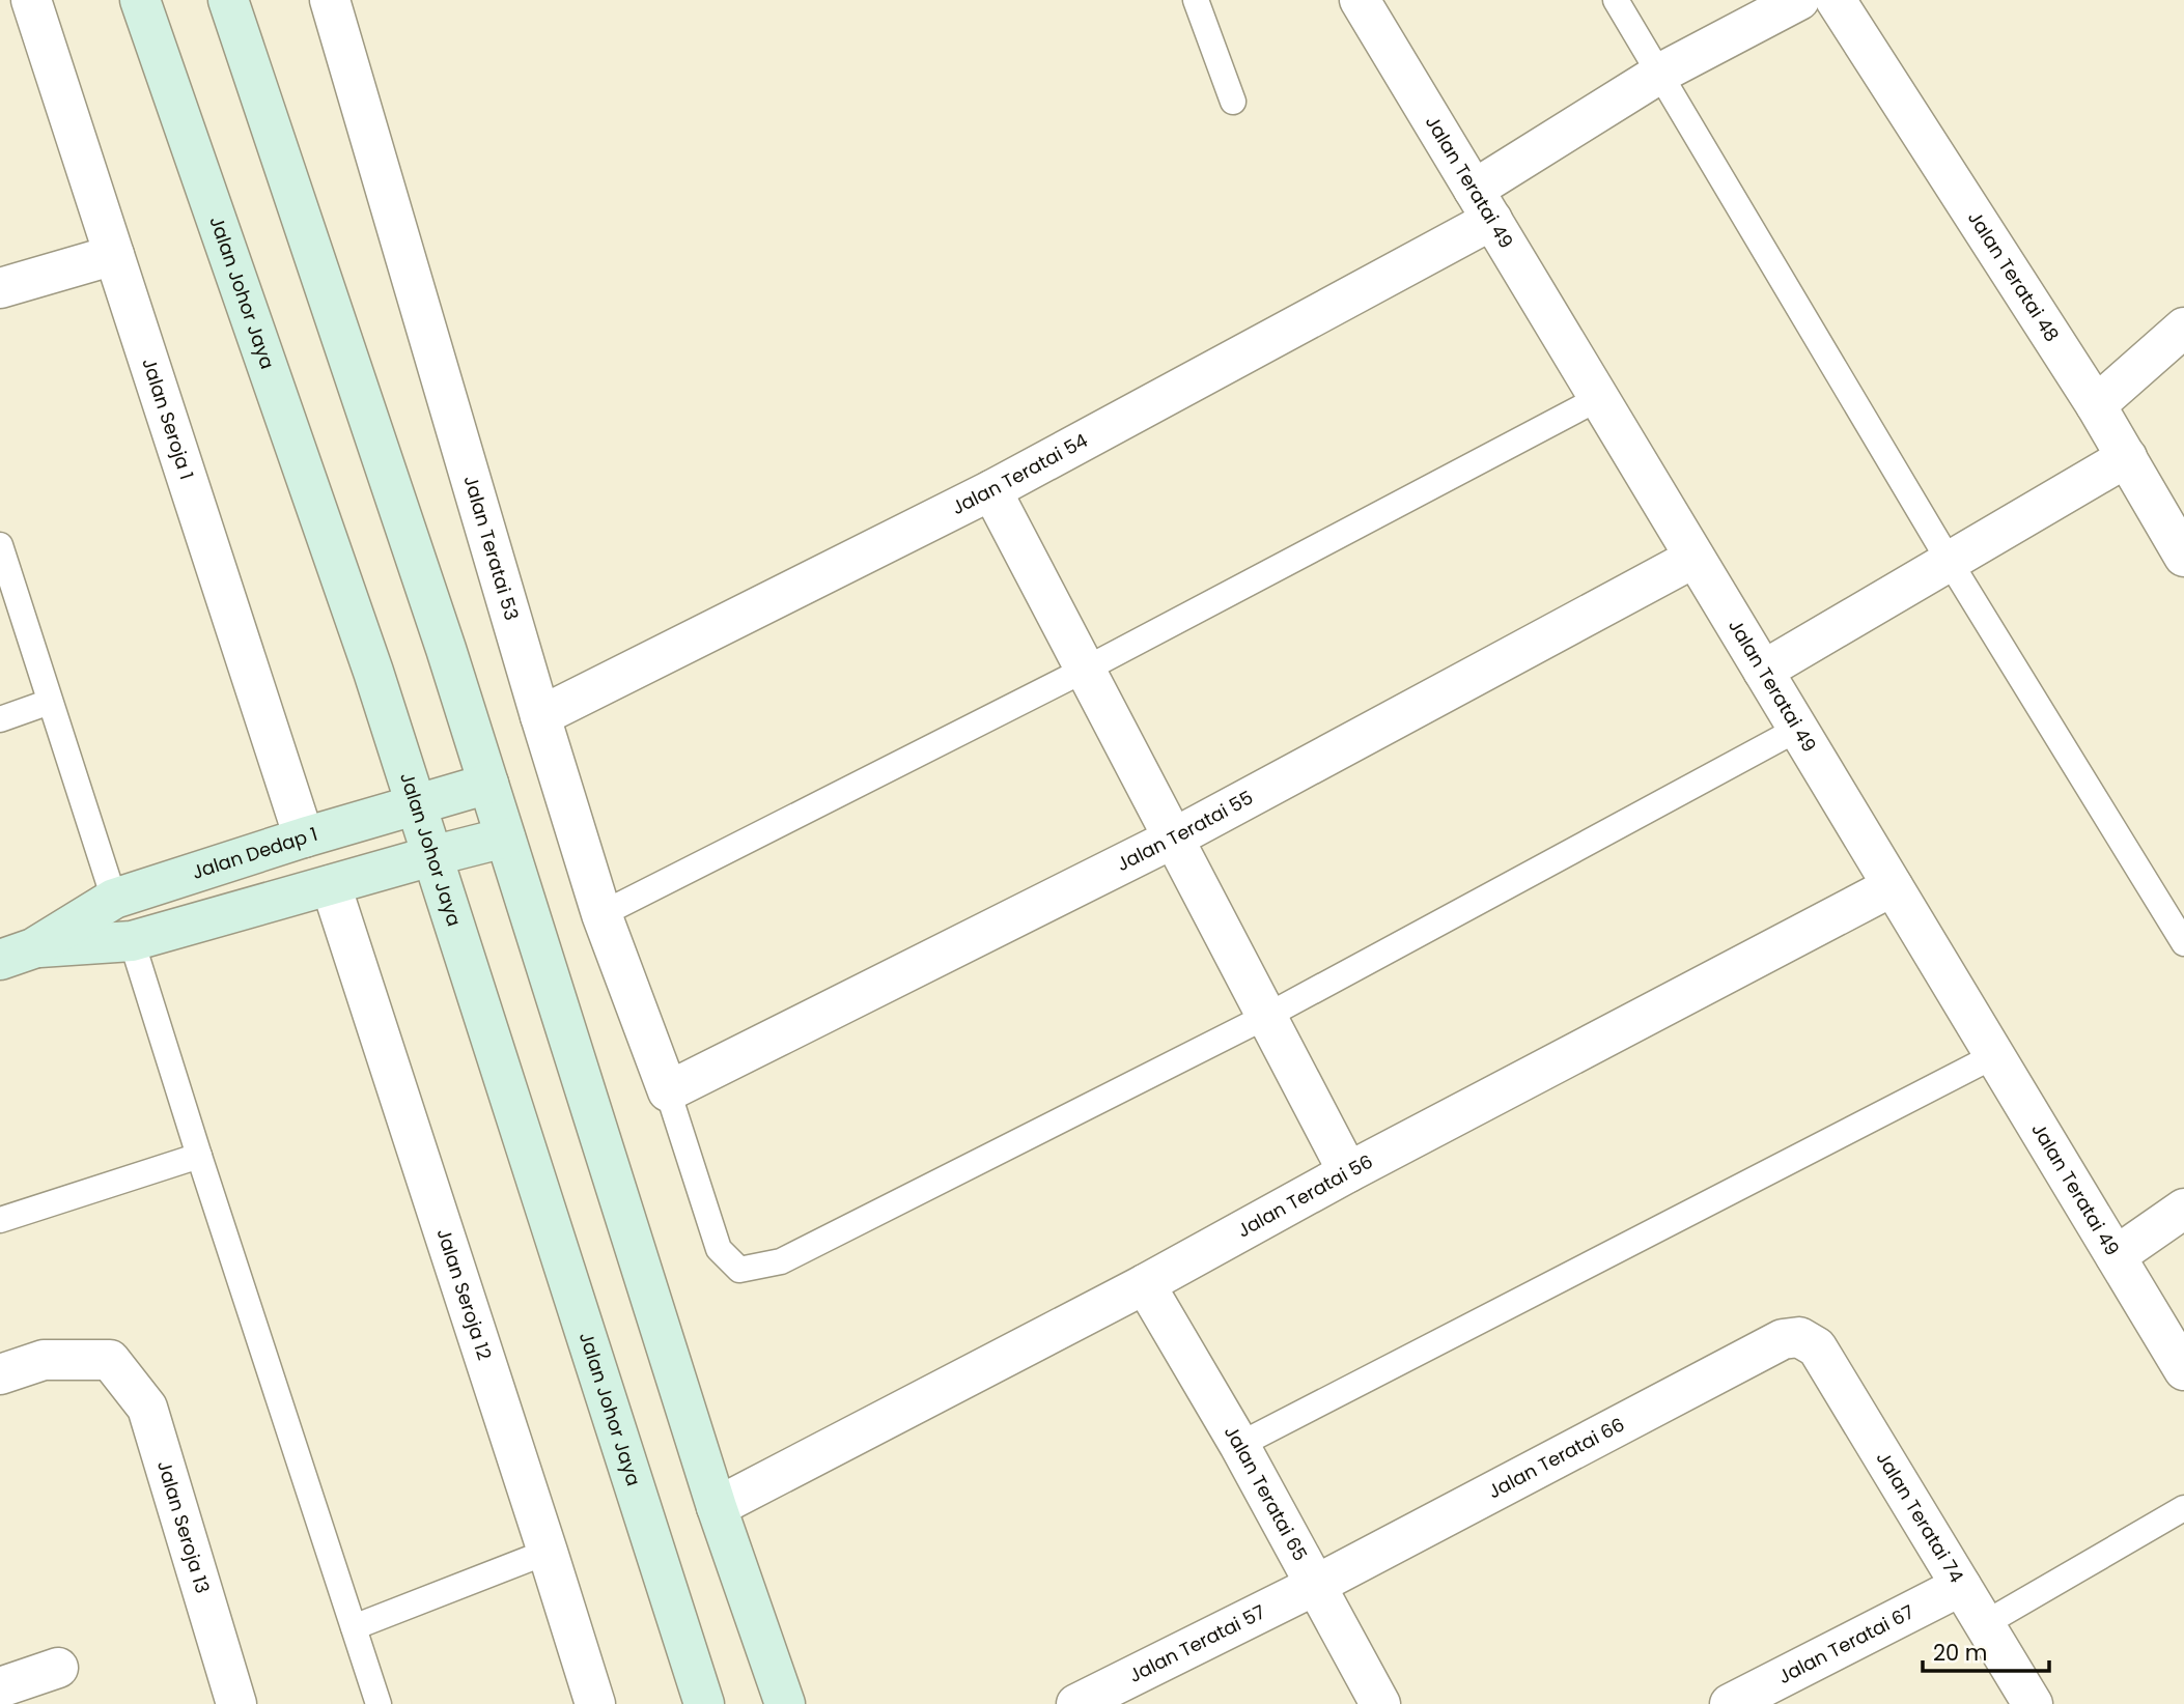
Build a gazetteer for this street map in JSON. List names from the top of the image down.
{
  "streets": {
    "main road": ["Jalan Johor Jaya", "Jalan Dedap 1"],
    "street": [
      "Jalan Teratai 49",
      "Jalan Teratai 48",
      "Jalan Seroja 1",
      "Jalan Teratai 54",
      "Jalan Teratai 53",
      "Jalan Teratai 55",
      "Jalan Teratai 56",
      "Jalan Seroja 12",
      "Jalan Teratai 66",
      "Jalan Teratai 65",
      "Jalan Teratai 74",
      "Jalan Seroja 13",
      "Jalan Teratai 57",
      "Jalan Teratai 67"
    ]
  },
  "crossings": [
    ["Jalan Teratai 49", "Jalan Teratai 54"],
    ["Jalan Teratai 49", "Jalan Teratai 55"],
    ["Jalan Teratai 49", "Jalan Teratai 56"],
    ["Jalan Johor Jaya", "Jalan Dedap 1"],
    ["Jalan Seroja 1", "Jalan Dedap 1"],
    ["Jalan Teratai 54", "Jalan Teratai 53"],
    ["Jalan Teratai 53", "Jalan Teratai 55"],
    ["Jalan Dedap 1", "Jalan Seroja 12"],
    ["Jalan Teratai 56", "Jalan Teratai 65"],
    ["Jalan Teratai 66", "Jalan Teratai 65"],
    ["Jalan Teratai 66", "Jalan Teratai 74"],
    ["Jalan Teratai 66", "Jalan Teratai 57"],
    ["Jalan Teratai 65", "Jalan Teratai 57"],
    ["Jalan Teratai 74", "Jalan Teratai 67"]
  ],
  "scale_bar": "20 m"
}
